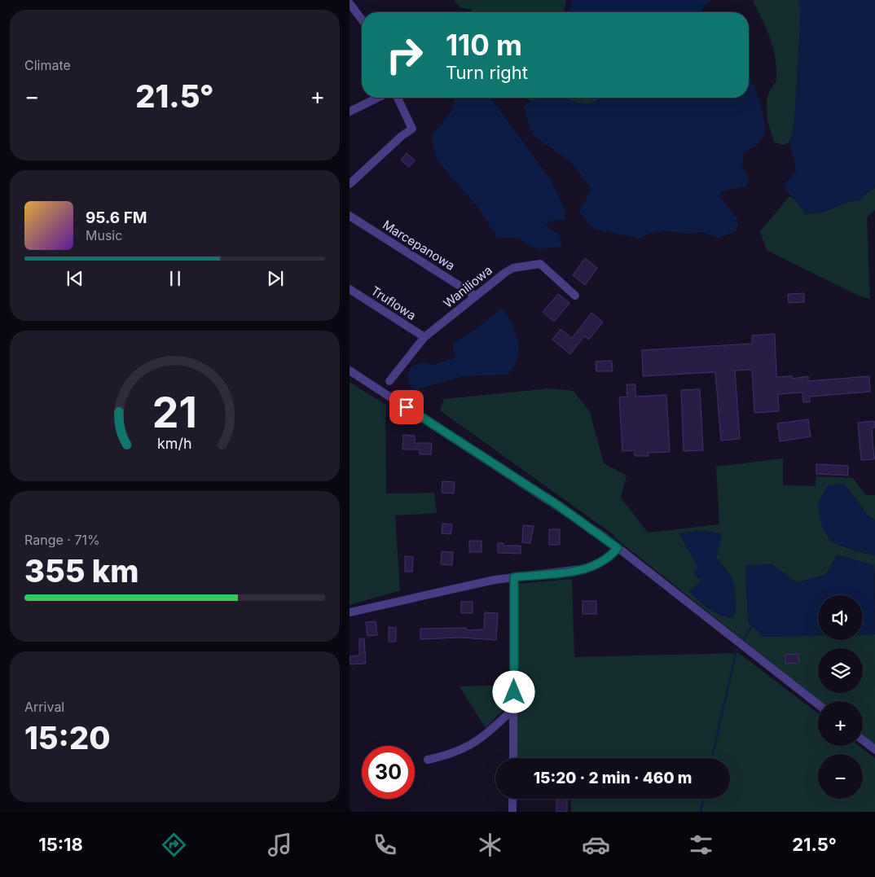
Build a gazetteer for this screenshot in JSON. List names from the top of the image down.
{
  "streets": {
    "street": ["Marcepanowa", "Waniliowa", "Truflowa"]
  },
  "crossings": [
    ["Marcepanowa", "Waniliowa"],
    ["Waniliowa", "Truflowa"]
  ],
  "page": {
    "tile": [
      "Climate",
      ["Range · 71%", "355 km"],
      ["Arrival", "15:20"]
    ],
    "turn": ["110 m", "Turn right"],
    "heat": ["−", "21.5°", "+"],
    "song": ["95.6 FM", "Music"],
    "map_buttons": ["+", "−"],
    "limit": "30",
    "trip": "15:20 · 2 min · 460 m",
    "tabs": ["15:18", "21.5°"],
    "gauge": ["21", "km/h"]
  }
}
